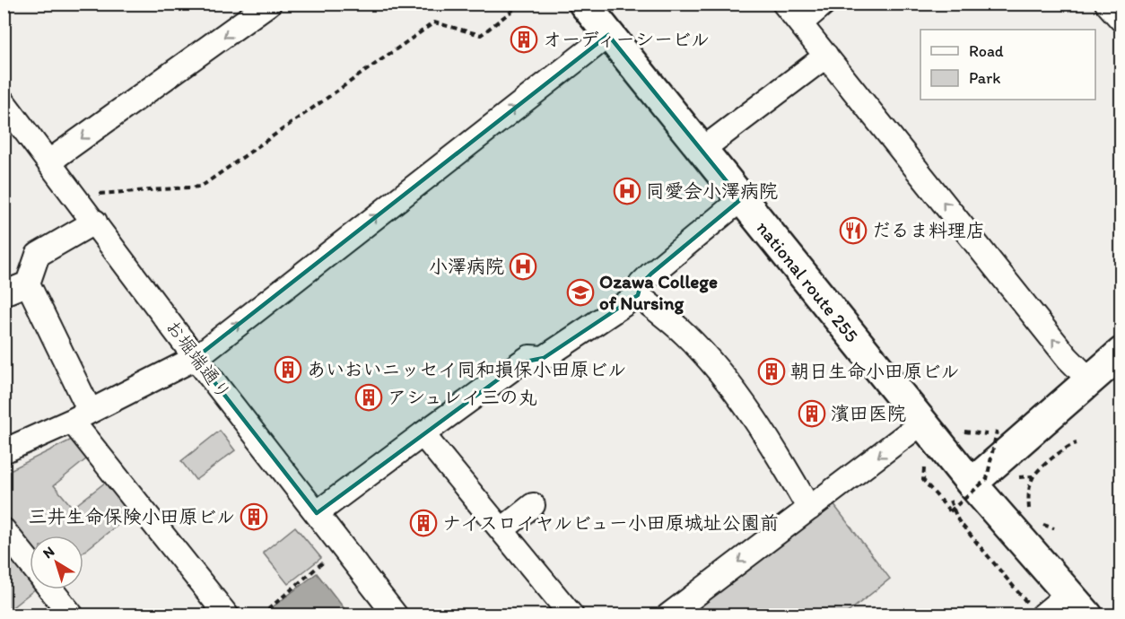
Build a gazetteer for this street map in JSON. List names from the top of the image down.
{
  "streets": {
    "highway": ["national route 255"],
    "street": ["お堀端通り"]
  },
  "places": {
    "building": [
      "オーディーシービル",
      "あいおいニッセイ同和損保小田原ビル",
      "朝日生命小田原ビル",
      "アシュレイ三の丸",
      "濱田医院",
      "三井生命保険小田原ビル",
      "ナイスロイヤルビュー小田原城址公園前"
    ],
    "hospital": ["同愛会小澤病院", "小澤病院"],
    "restaurant": ["だるま料理店"],
    "school or university": ["Ozawa College of Nursing"]
  },
  "legend": ["Road", "Park"],
  "north": "top left"
}
